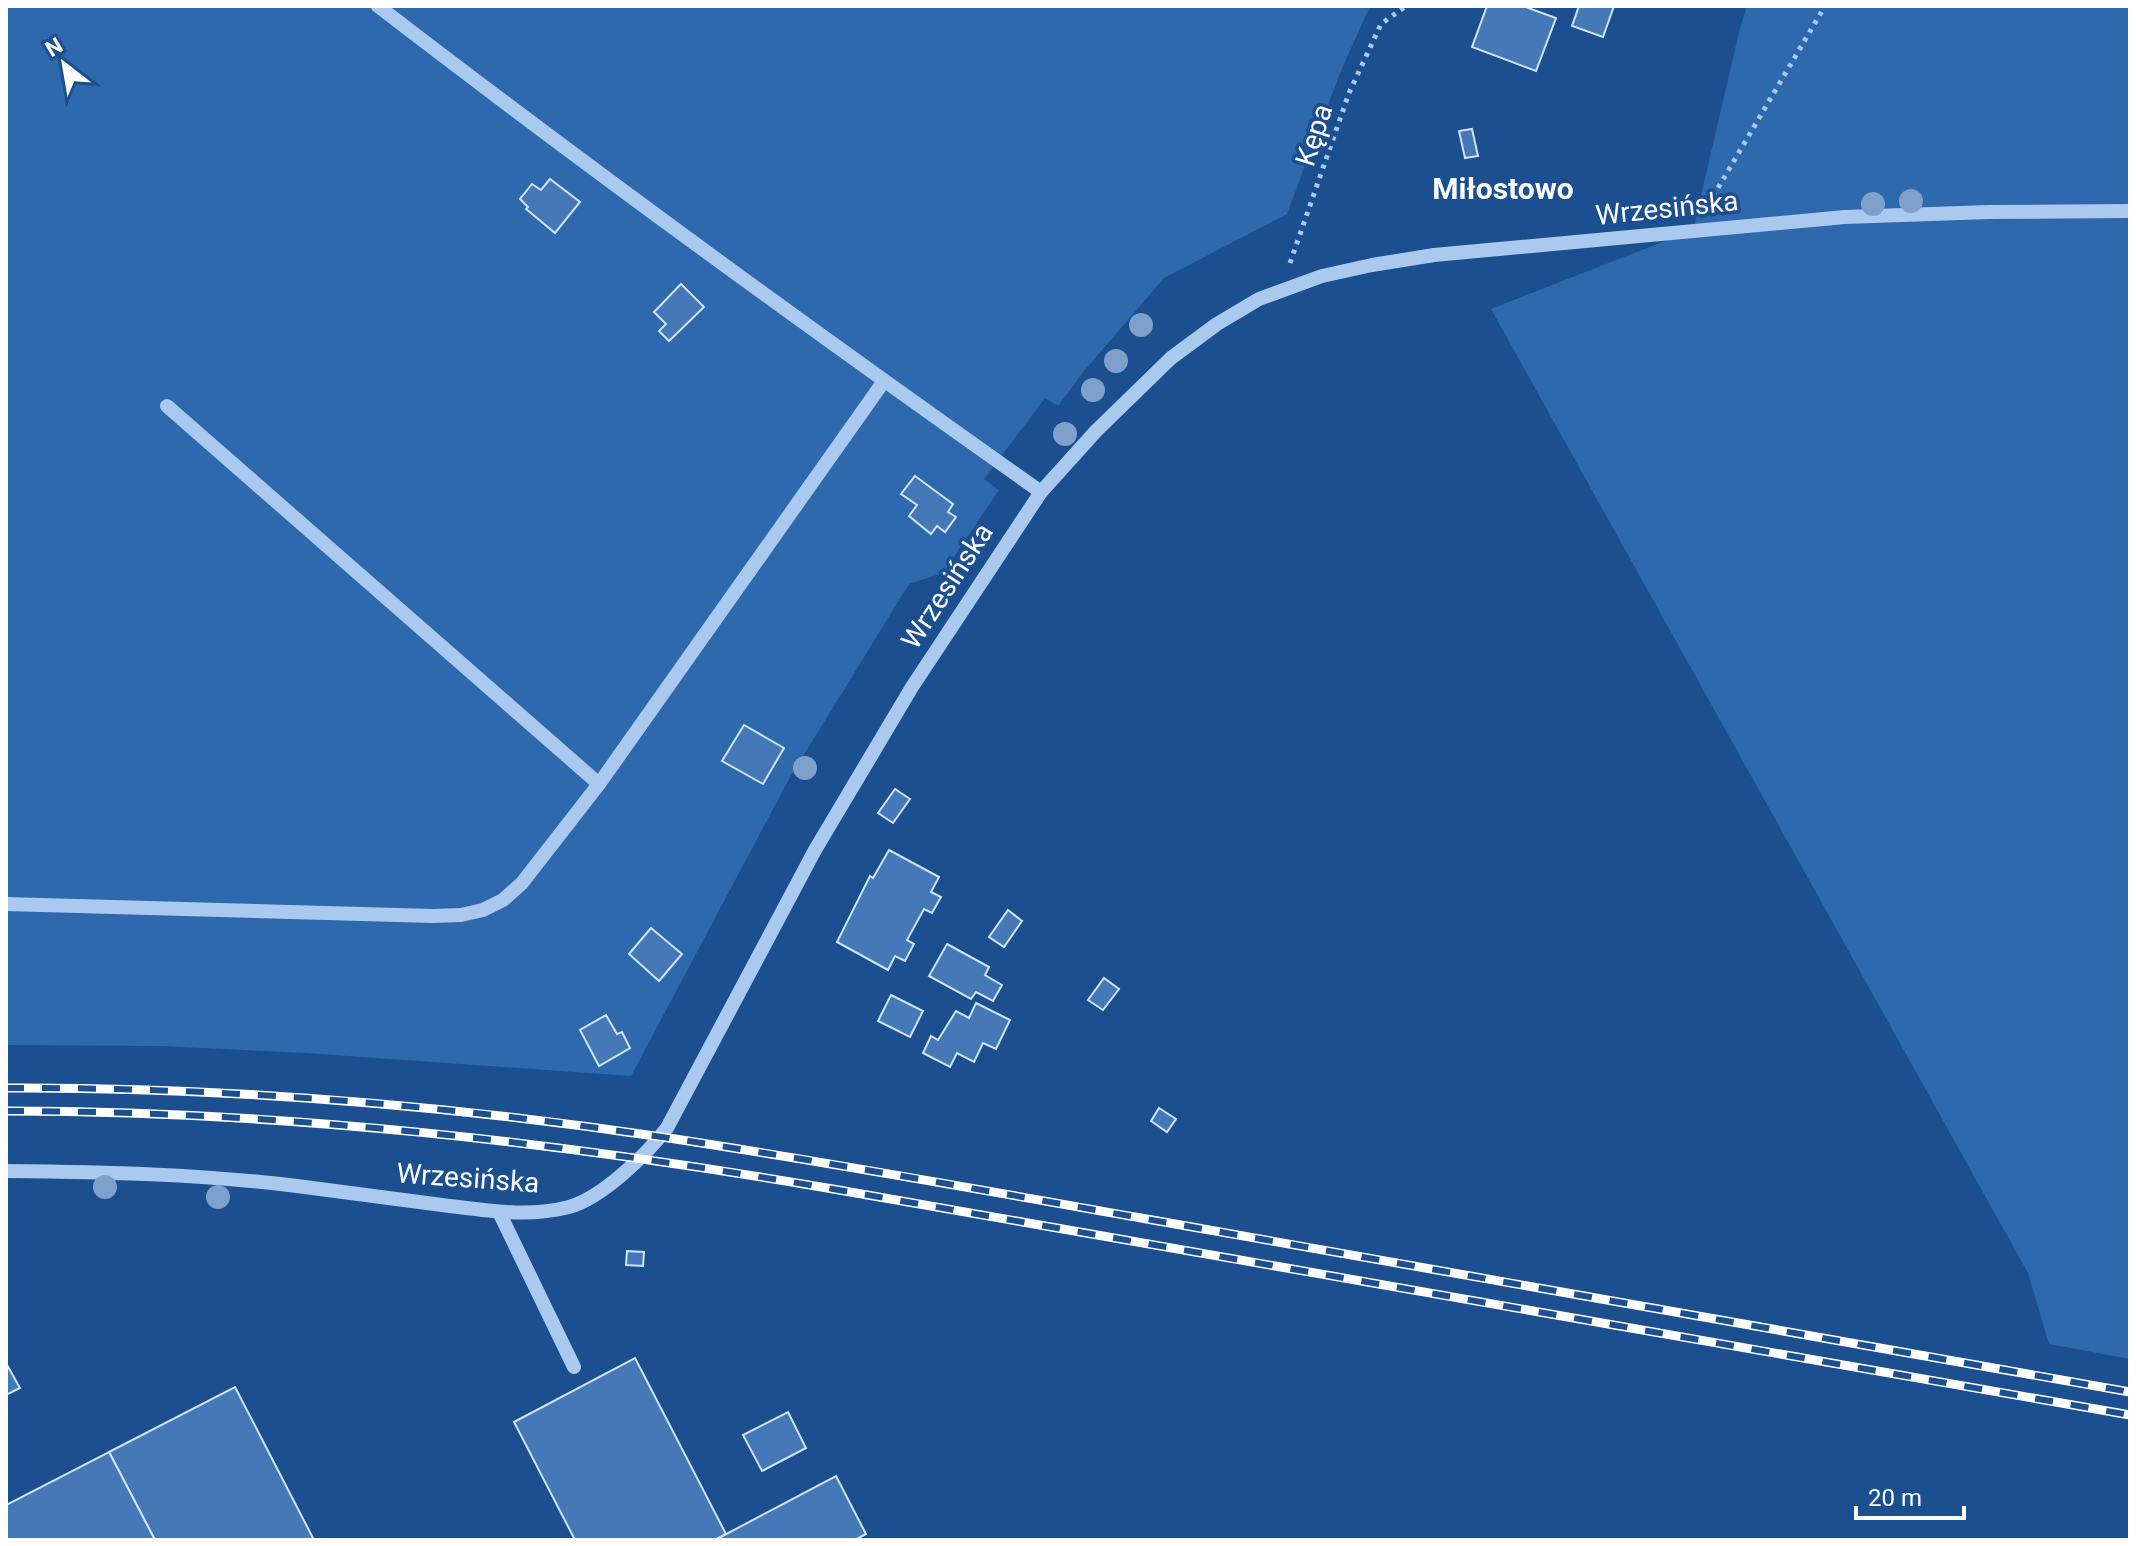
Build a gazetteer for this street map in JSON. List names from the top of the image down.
{
  "streets": {
    "street": ["Wrzesińska"],
    "path": ["Kępa"]
  },
  "crossings": [
    ["Kępa", "Wrzesińska"]
  ],
  "districts": ["Miłostowo"],
  "scale_bar": "20 m",
  "north": "top left"
}
